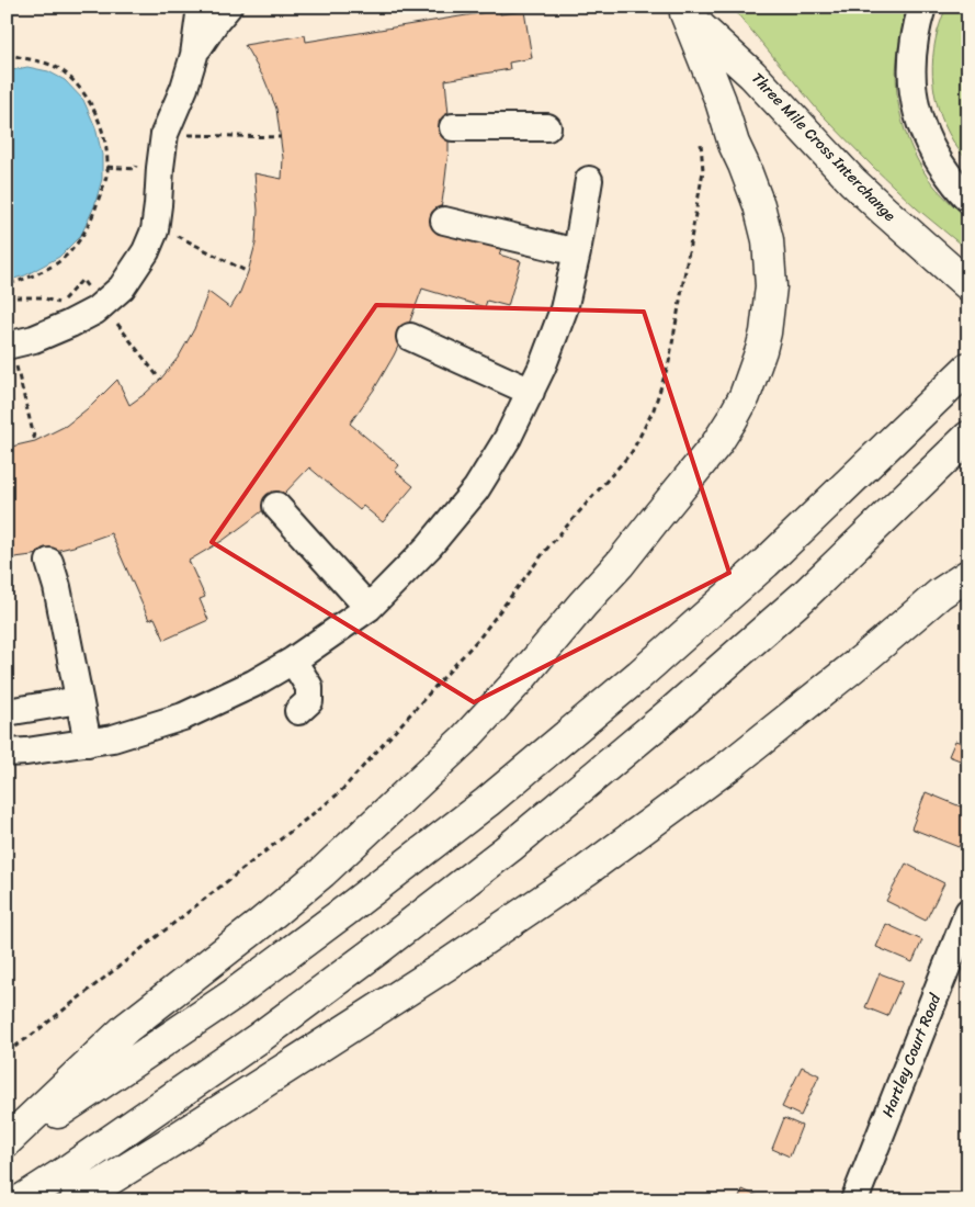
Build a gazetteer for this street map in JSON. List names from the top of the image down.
{
  "streets": {
    "highway": ["Three Mile Cross Interchange"],
    "street": ["Hartley Court Road"]
  }
}
